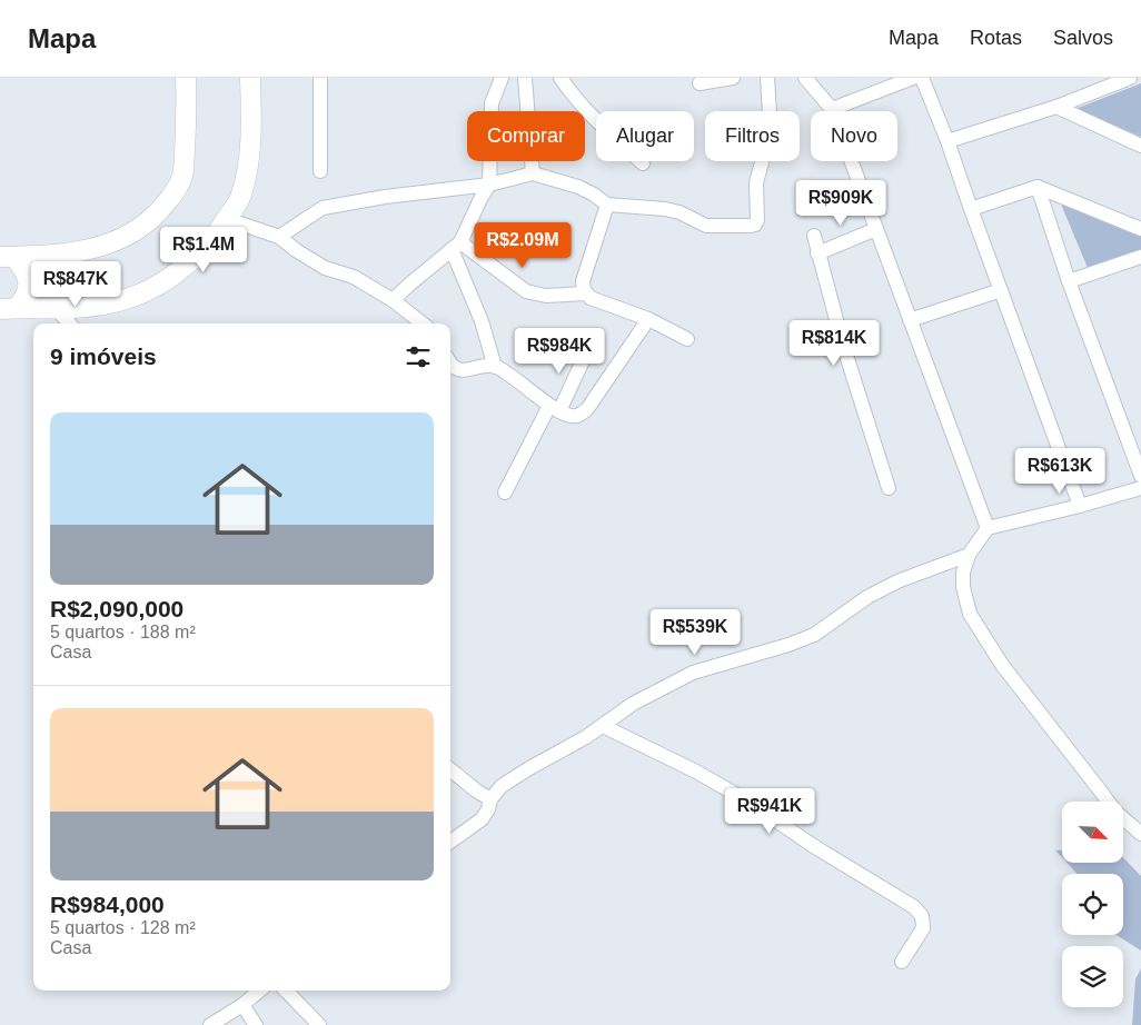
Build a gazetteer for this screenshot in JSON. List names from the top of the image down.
{
  "north": "bottom right",
  "page": {
    "header": "Mapa",
    "nav": ["Mapa", "Rotas", "Salvos"],
    "chip": [
      "Comprar",
      "Alugar",
      "Filtros",
      "Novo"
    ],
    "price": [
      "R$909K",
      "R$2.09M",
      "R$1.4M",
      "R$847K",
      "R$814K",
      "R$984K",
      "R$613K",
      "R$539K",
      "R$941K"
    ],
    "heading": "9 imóveis",
    "list": [
      {
        "name": "R$2,090,000",
        "note": "5 quartos · 188 m² · Casa"
      },
      {
        "name": "R$984,000",
        "note": "5 quartos · 128 m² · Casa"
      }
    ]
  }
}
